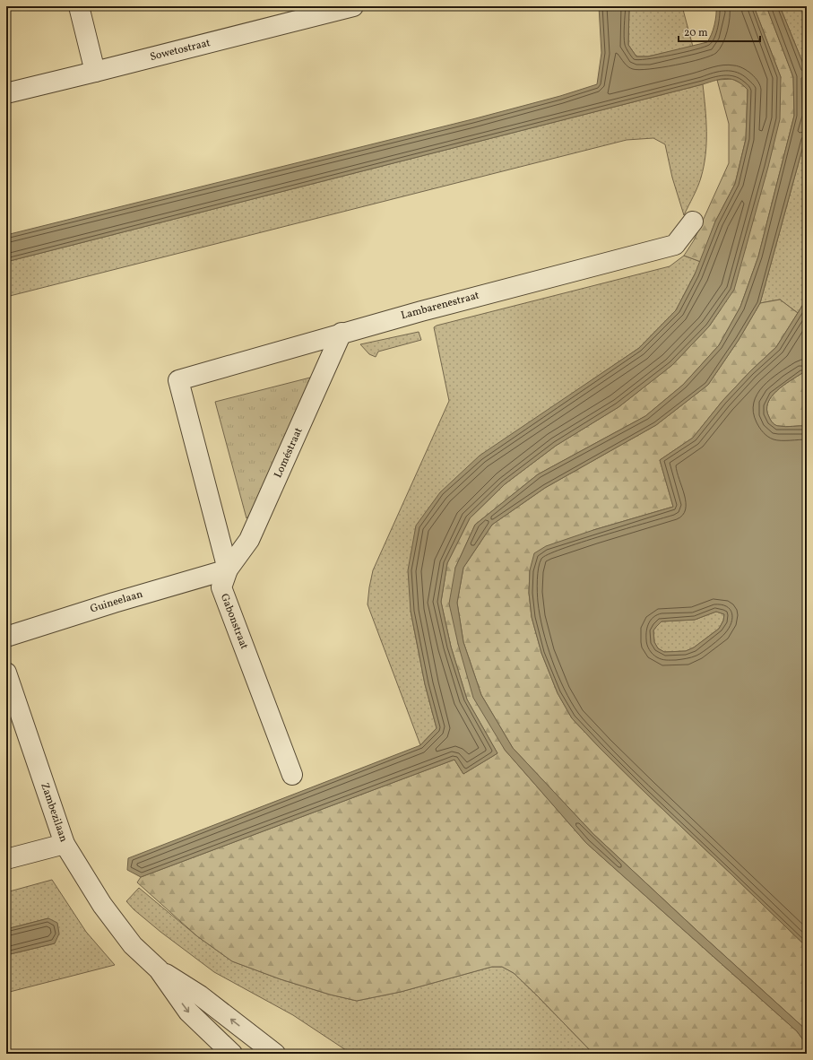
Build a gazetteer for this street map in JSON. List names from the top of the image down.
{
  "streets": {
    "street": [
      "Sowetostraat",
      "Lambarenestraat",
      "Loméstraat",
      "Guineelaan",
      "Gabonstraat",
      "Zambezilaan"
    ]
  },
  "crossings": [
    ["Lambarenestraat", "Loméstraat"],
    ["Lambarenestraat", "Guineelaan"],
    ["Lambarenestraat", "Gabonstraat"],
    ["Loméstraat", "Guineelaan"],
    ["Loméstraat", "Gabonstraat"],
    ["Guineelaan", "Gabonstraat"]
  ],
  "scale_bar": "20 m"
}
